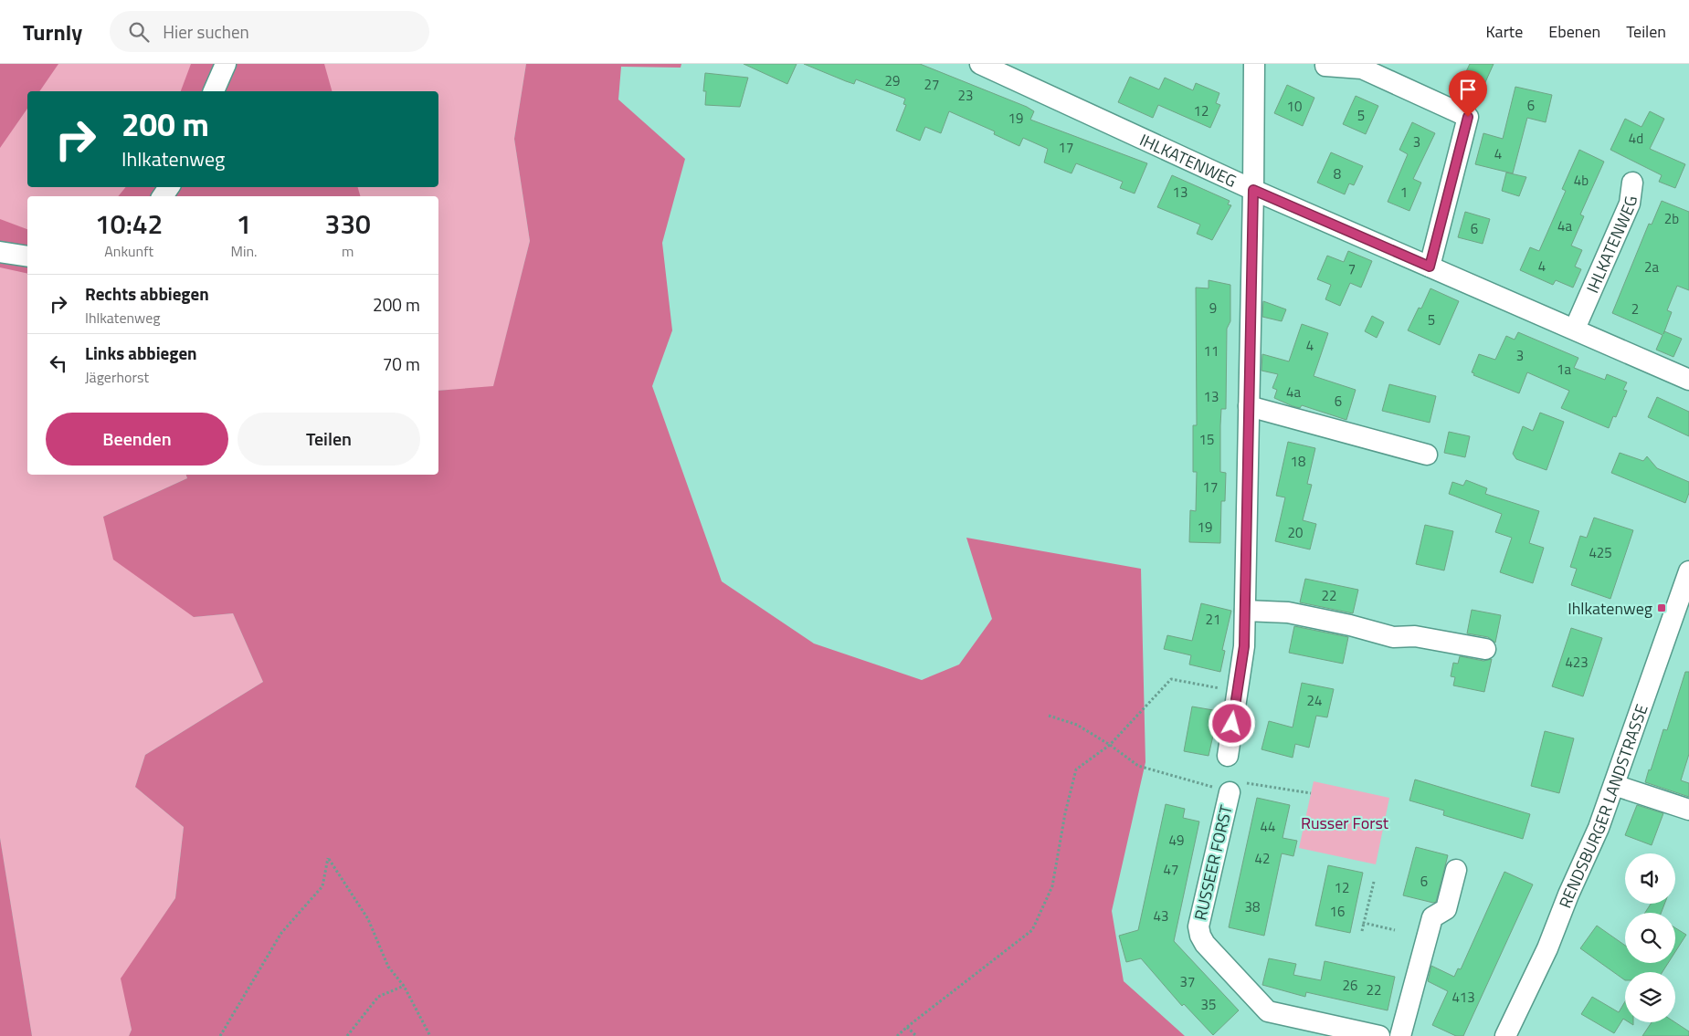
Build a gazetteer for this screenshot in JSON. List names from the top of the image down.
{
  "streets": {
    "street": ["IHLKATENWEG", "RENDSBURGER LANDSTRASSE", "RUSSEER FORST"]
  },
  "parks": ["Russer Forst"],
  "places": {
    "transit": ["Ihlkatenweg"]
  },
  "house_numbers": [
    "29",
    "27",
    "23",
    "6",
    "10",
    "12",
    "5",
    "19",
    "4d",
    "3",
    "17",
    "4",
    "8",
    "4b",
    "13",
    "1",
    "2b",
    "4a",
    "6",
    "4",
    "2a",
    "7",
    "9",
    "2",
    "5",
    "4",
    "11",
    "3",
    "1a",
    "4a",
    "13",
    "6",
    "15",
    "18",
    "17",
    "19",
    "20",
    "425",
    "22",
    "21",
    "423",
    "24",
    "44",
    "49",
    "42",
    "47",
    "6",
    "12",
    "38",
    "16",
    "43",
    "37",
    "26",
    "22",
    "413",
    "35"
  ],
  "page": {
    "header": "Turnly",
    "search": "Hier suchen",
    "nav": ["Karte", "Ebenen", "Teilen"],
    "turn": ["200 m", "Ihlkatenweg"],
    "eta": [
      "10:42",
      "Ankunft",
      "1",
      "Min.",
      "330",
      "m"
    ],
    "list": [
      {
        "name": "Rechts abbiegen",
        "note": "Ihlkatenweg",
        "value": "200 m"
      },
      {
        "name": "Links abbiegen",
        "note": "Jägerhorst",
        "value": "70 m"
      }
    ],
    "buttons": ["Beenden", "Teilen"]
  }
}
